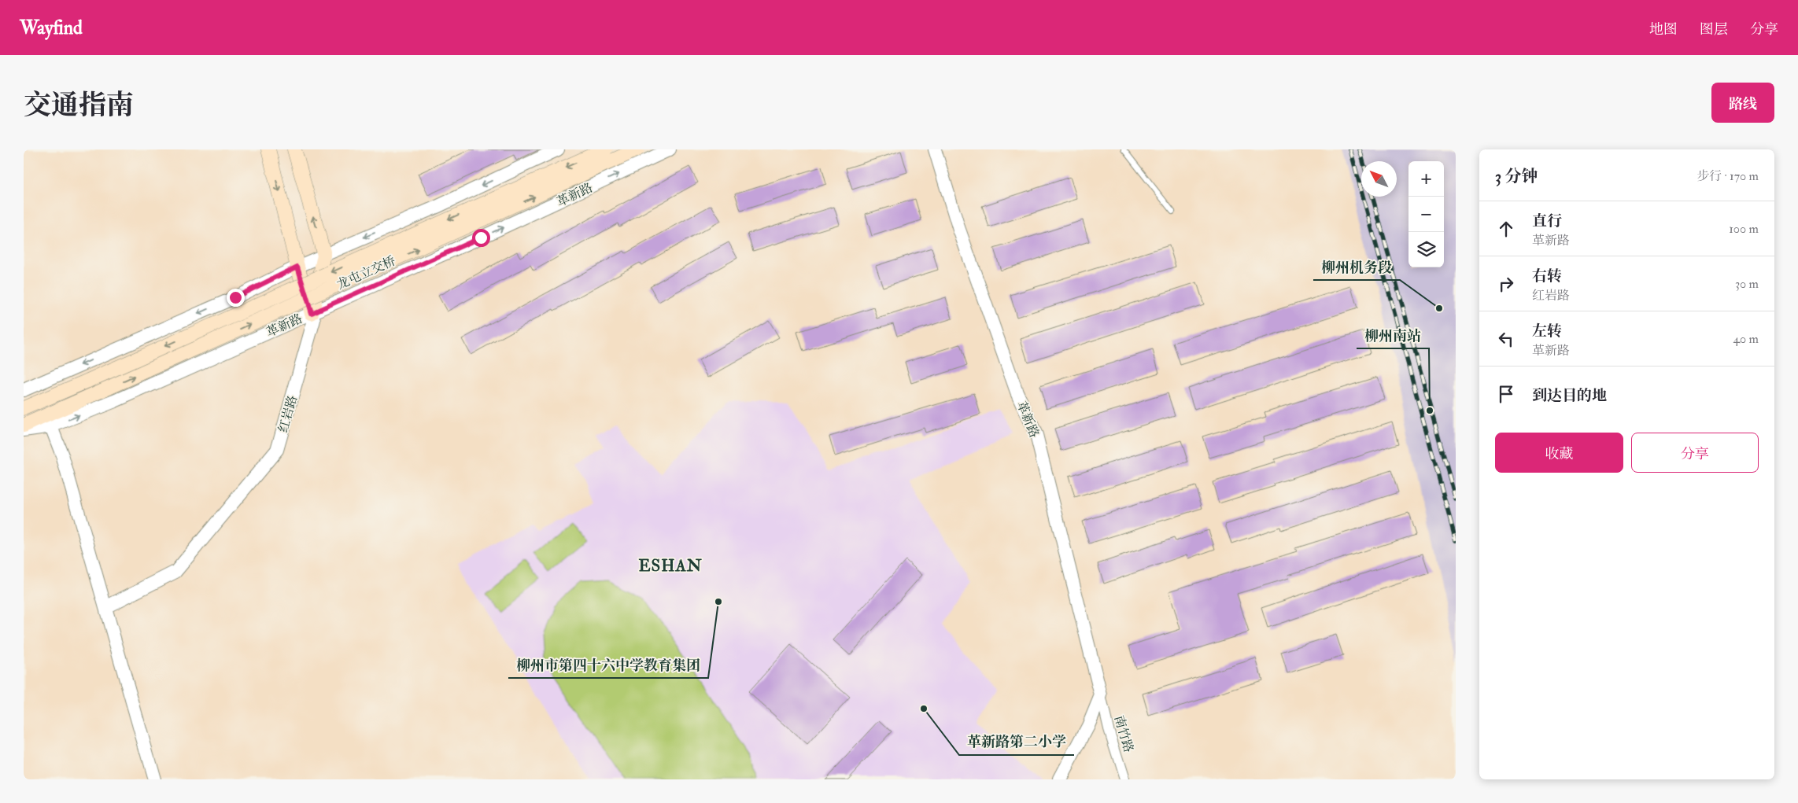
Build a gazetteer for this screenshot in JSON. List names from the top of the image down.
{
  "streets": {
    "main road": ["革新路", "龙屯立交桥", "红岩路"],
    "street": ["南竹路"]
  },
  "crossings": [
    ["革新路", "龙屯立交桥"],
    ["革新路", "红岩路"],
    ["革新路", "南竹路"]
  ],
  "one_way": ["革新路"],
  "districts": ["ESHAN"],
  "places": [
    "柳州机务段",
    "柳州南站",
    "柳州市第四十六中学教育集团",
    "革新路第二小学"
  ],
  "north": "top left",
  "page": {
    "header": "Wayfind",
    "nav": ["地图", "图层", "分享"],
    "title": "交通指南",
    "buttons": [
      "路线",
      ["收藏", "分享"]
    ],
    "heading": ["3 分钟", "步行 · 170 m"],
    "map_buttons": ["+", "−"],
    "list": [
      ["直行", "革新路", "100 m"],
      ["右转", "红岩路", "30 m"],
      ["左转", "革新路", "40 m"],
      "到达目的地"
    ]
  }
}
